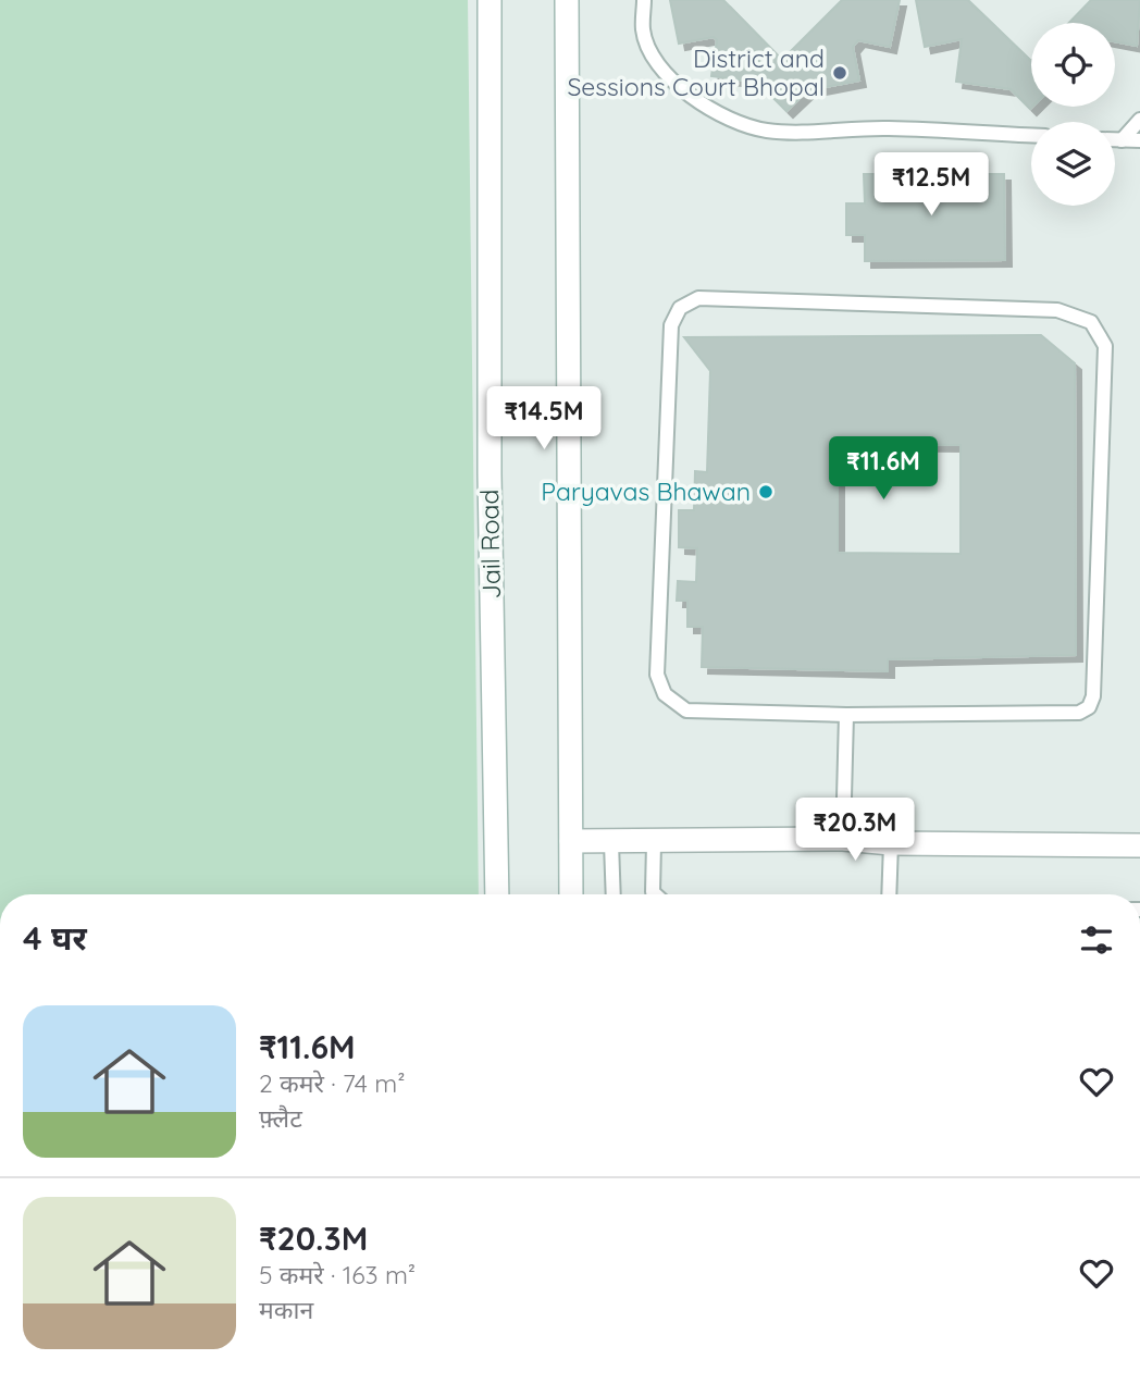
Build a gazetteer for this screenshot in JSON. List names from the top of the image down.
{
  "streets": {
    "main road": ["Jail Road"]
  },
  "places": ["District and Sessions Court Bhopal", "Paryavas Bhawan"],
  "page": {
    "price": [
      "₹12.5M",
      "₹14.5M",
      "₹11.6M",
      "₹20.3M"
    ],
    "heading": "4 घर",
    "list": [
      {
        "name": "₹11.6M",
        "note": "2 कमरे · 74 m² · फ़्लैट"
      },
      {
        "name": "₹20.3M",
        "note": "5 कमरे · 163 m² · मकान"
      }
    ]
  }
}
